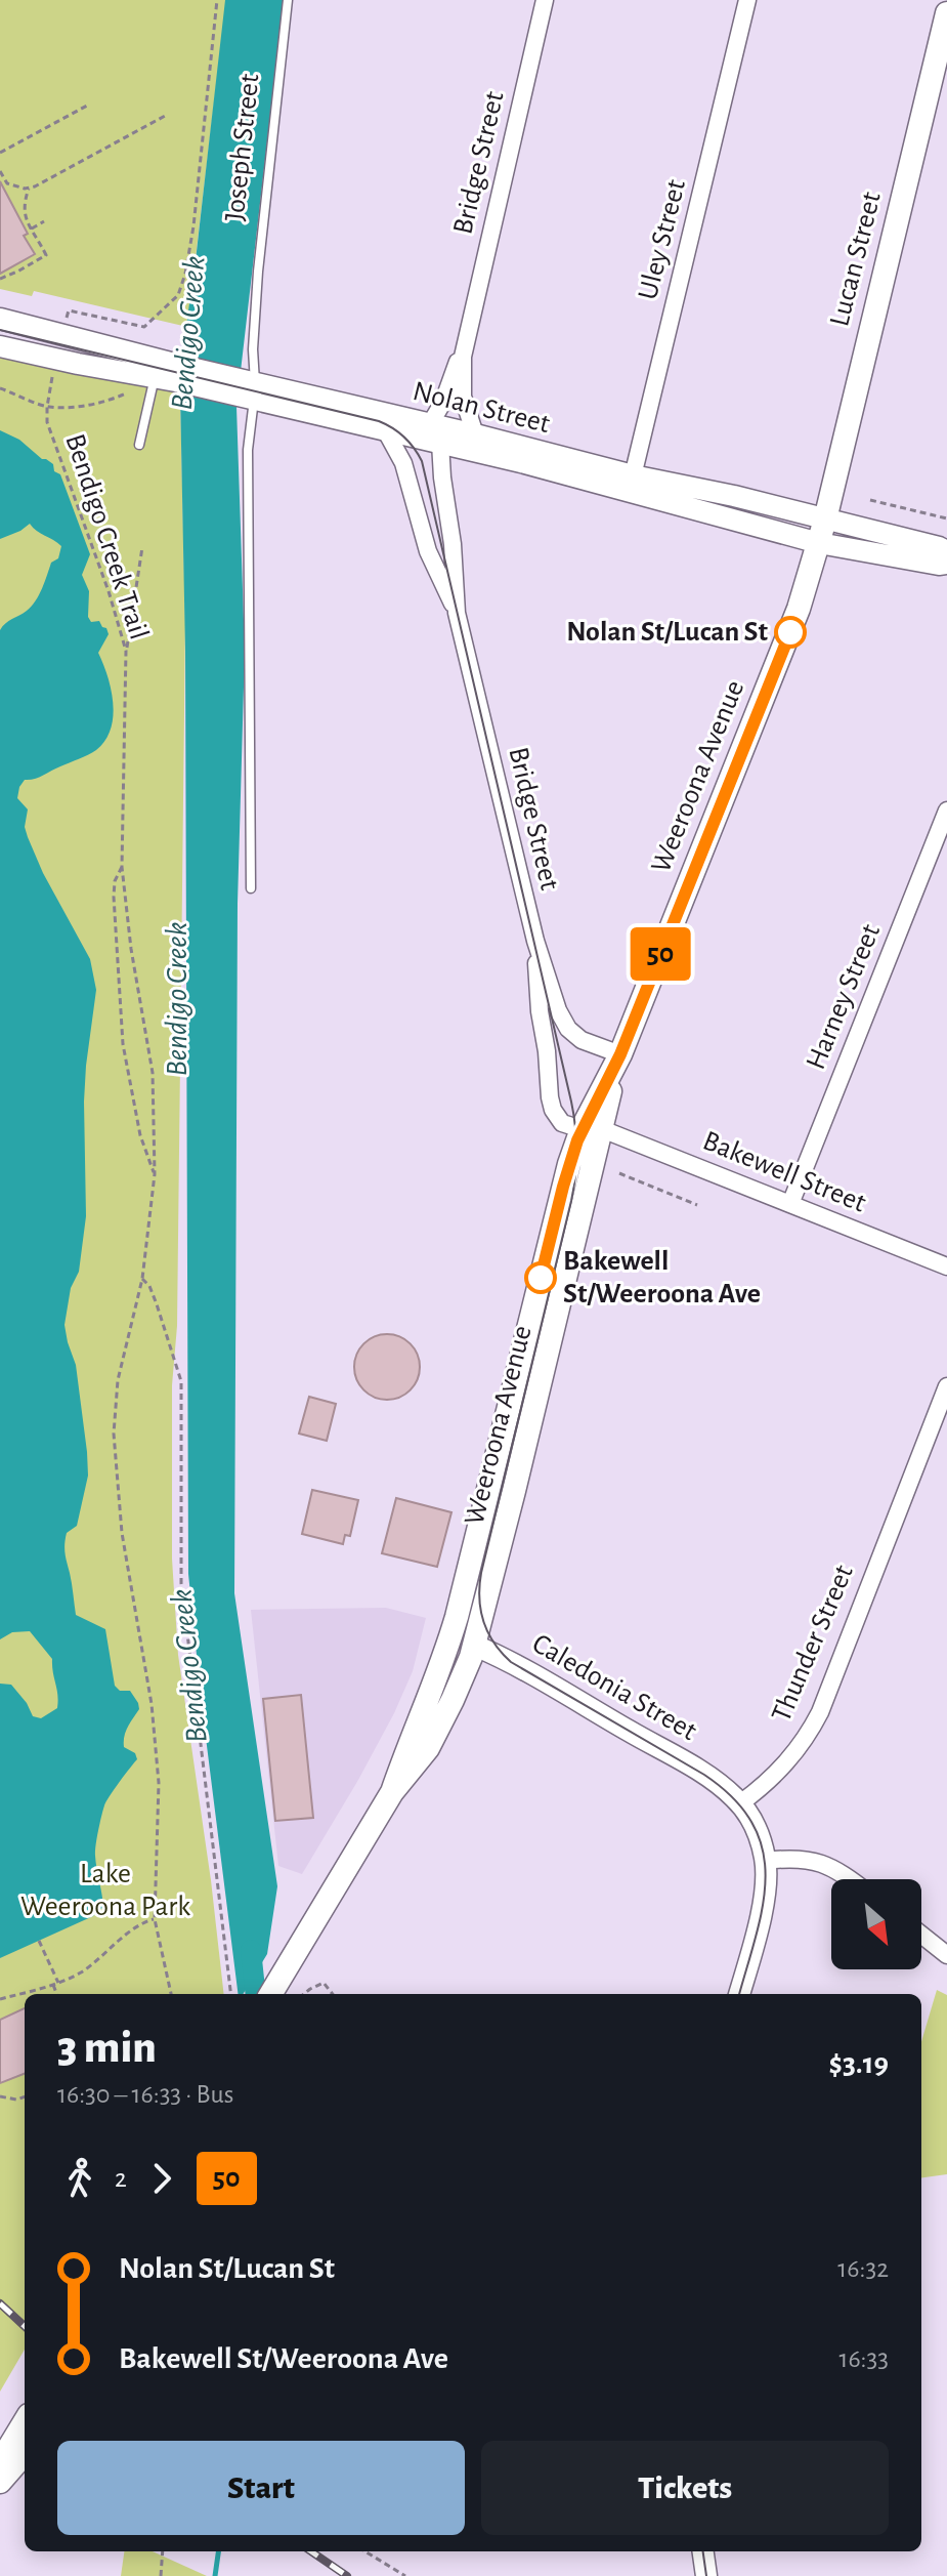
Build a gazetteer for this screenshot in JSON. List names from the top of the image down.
{
  "streets": {
    "main road": ["Lucan Street", "Weeroona Avenue", "Caledonia Street"],
    "street": [
      "Bridge Street",
      "Uley Street",
      "Nolan Street",
      "Harney Street",
      "Bakewell Street",
      "Thunder Street"
    ],
    "lane": ["Joseph Street"],
    "path": ["Bendigo Creek Trail"]
  },
  "crossings": [
    ["Joseph Street", "Nolan Street"],
    ["Bridge Street", "Nolan Street"],
    ["Bridge Street", "Weeroona Avenue"],
    ["Bridge Street", "Bakewell Street"],
    ["Uley Street", "Nolan Street"],
    ["Lucan Street", "Nolan Street"],
    ["Lucan Street", "Weeroona Avenue"],
    ["Nolan Street", "Weeroona Avenue"],
    ["Weeroona Avenue", "Bakewell Street"],
    ["Weeroona Avenue", "Caledonia Street"],
    ["Harney Street", "Bakewell Street"],
    ["Thunder Street", "Caledonia Street"]
  ],
  "water": ["Bendigo Creek"],
  "parks": ["Lake Weeroona Park"],
  "places": ["Nolan St/Lucan St", "Bakewell St/Weeroona Ave"],
  "lines": ["bus line 50"],
  "north": "bottom right",
  "page": {
    "on_map": "50",
    "heading": ["3 min", "16:30 – 16:33 · Bus", "$3.19"],
    "legs": ["2", "50"],
    "list": [
      {
        "name": "Nolan St/Lucan St",
        "value": "16:32"
      },
      {
        "name": "Bakewell St/Weeroona Ave",
        "value": "16:33"
      }
    ],
    "buttons": ["Start", "Tickets"]
  }
}
